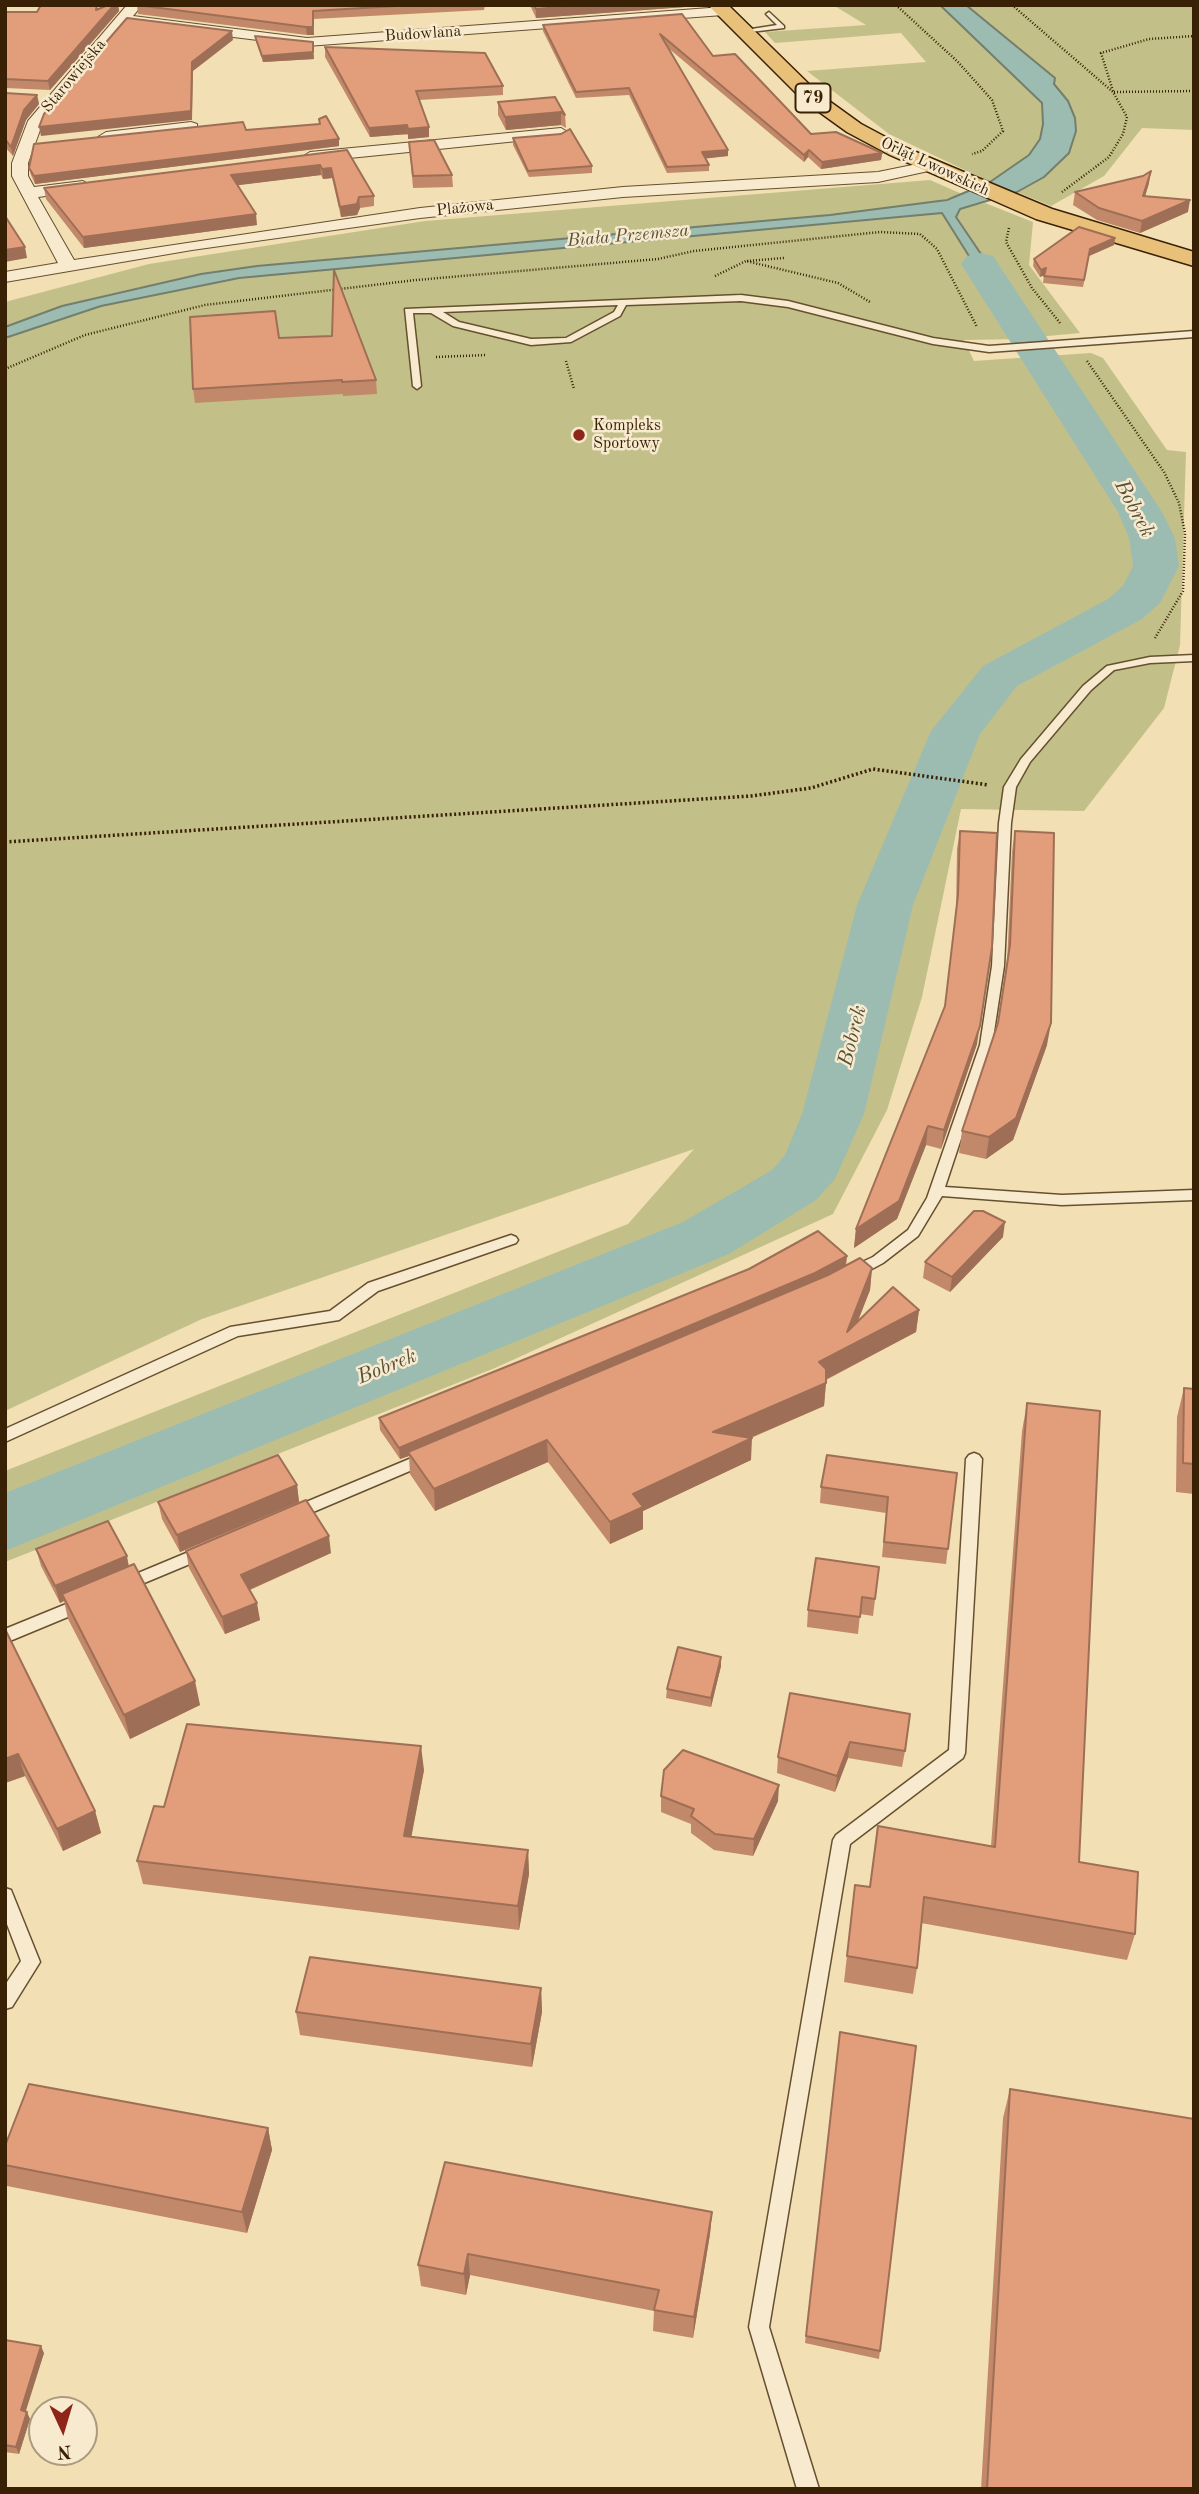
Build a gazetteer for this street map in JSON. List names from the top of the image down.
{
  "streets": {
    "main road": ["79", "Orląt Lwowskich"],
    "street": ["Budowlana", "Starowiejska", "Plażowa"]
  },
  "crossings": [
    ["Budowlana", "Starowiejska"],
    ["Budowlana", "Orląt Lwowskich"],
    ["Starowiejska", "Plażowa"],
    ["Orląt Lwowskich", "Plażowa"]
  ],
  "water": ["Biała Przemsza", "Bobrek"],
  "places": ["Kompleks Sportowy"],
  "north": "bottom"
}
